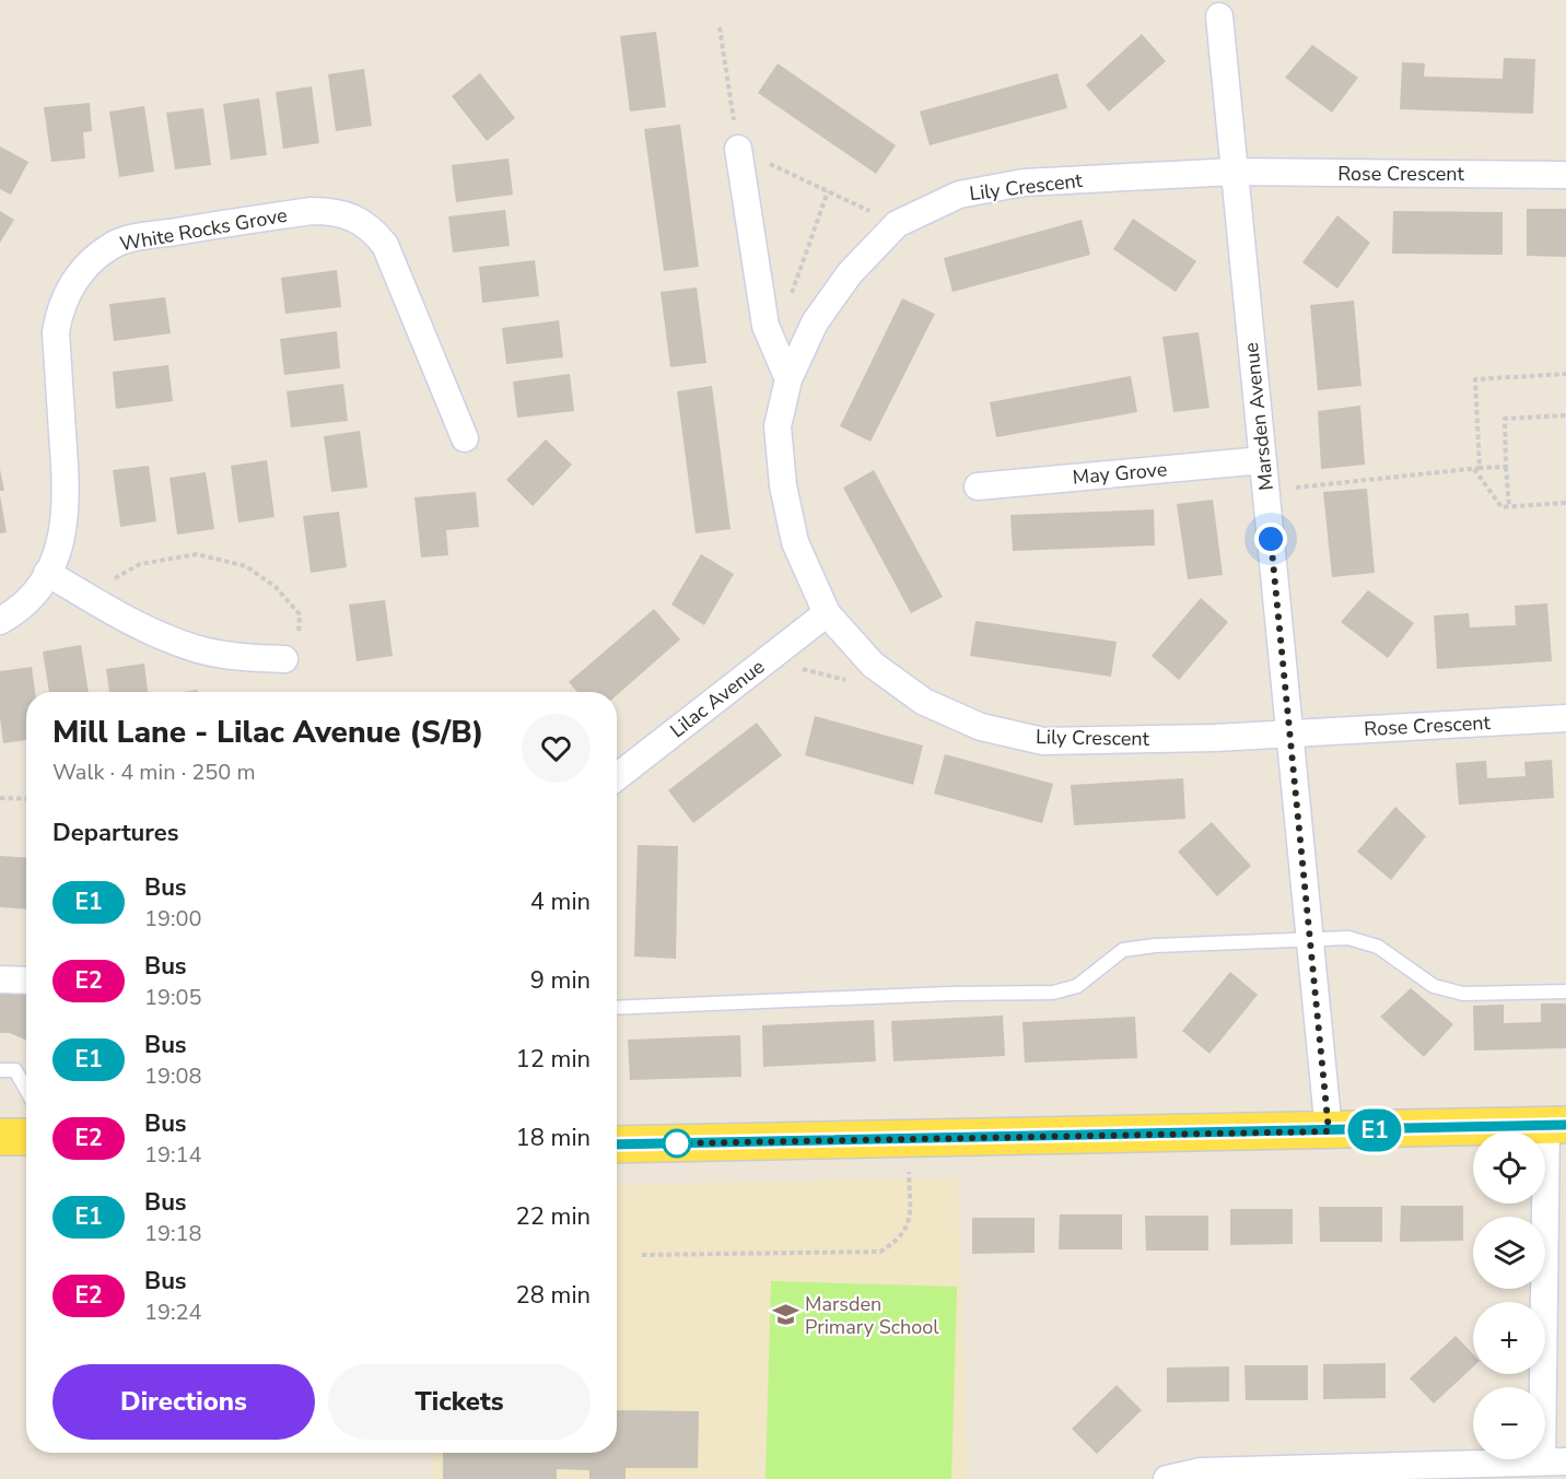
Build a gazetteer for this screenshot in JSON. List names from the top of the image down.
{
  "streets": {
    "street": [
      "Rose Crescent",
      "Lily Crescent",
      "White Rocks Grove",
      "Marsden Avenue",
      "May Grove",
      "Lilac Avenue"
    ]
  },
  "crossings": [
    ["Rose Crescent", "Lily Crescent"],
    ["Rose Crescent", "Marsden Avenue"],
    ["Lily Crescent", "Marsden Avenue"],
    ["Lily Crescent", "Lilac Avenue"],
    ["Marsden Avenue", "May Grove"]
  ],
  "places": {
    "school or university": ["Marsden Primary School"]
  },
  "lines": ["bus line E1"],
  "page": {
    "on_map": "E1",
    "heading": [
      ["Mill Lane - Lilac Avenue (S/B)", "Walk · 4 min · 250 m"],
      "Departures"
    ],
    "list": [
      {
        "mark": "E1",
        "name": "Bus",
        "note": "19:00",
        "value": "4 min"
      },
      {
        "mark": "E2",
        "name": "Bus",
        "note": "19:05",
        "value": "9 min"
      },
      {
        "mark": "E1",
        "name": "Bus",
        "note": "19:08",
        "value": "12 min"
      },
      {
        "mark": "E2",
        "name": "Bus",
        "note": "19:14",
        "value": "18 min"
      },
      {
        "mark": "E1",
        "name": "Bus",
        "note": "19:18",
        "value": "22 min"
      },
      {
        "mark": "E2",
        "name": "Bus",
        "note": "19:24",
        "value": "28 min"
      }
    ],
    "map_buttons": ["+", "−"],
    "buttons": ["Directions", "Tickets"]
  }
}
